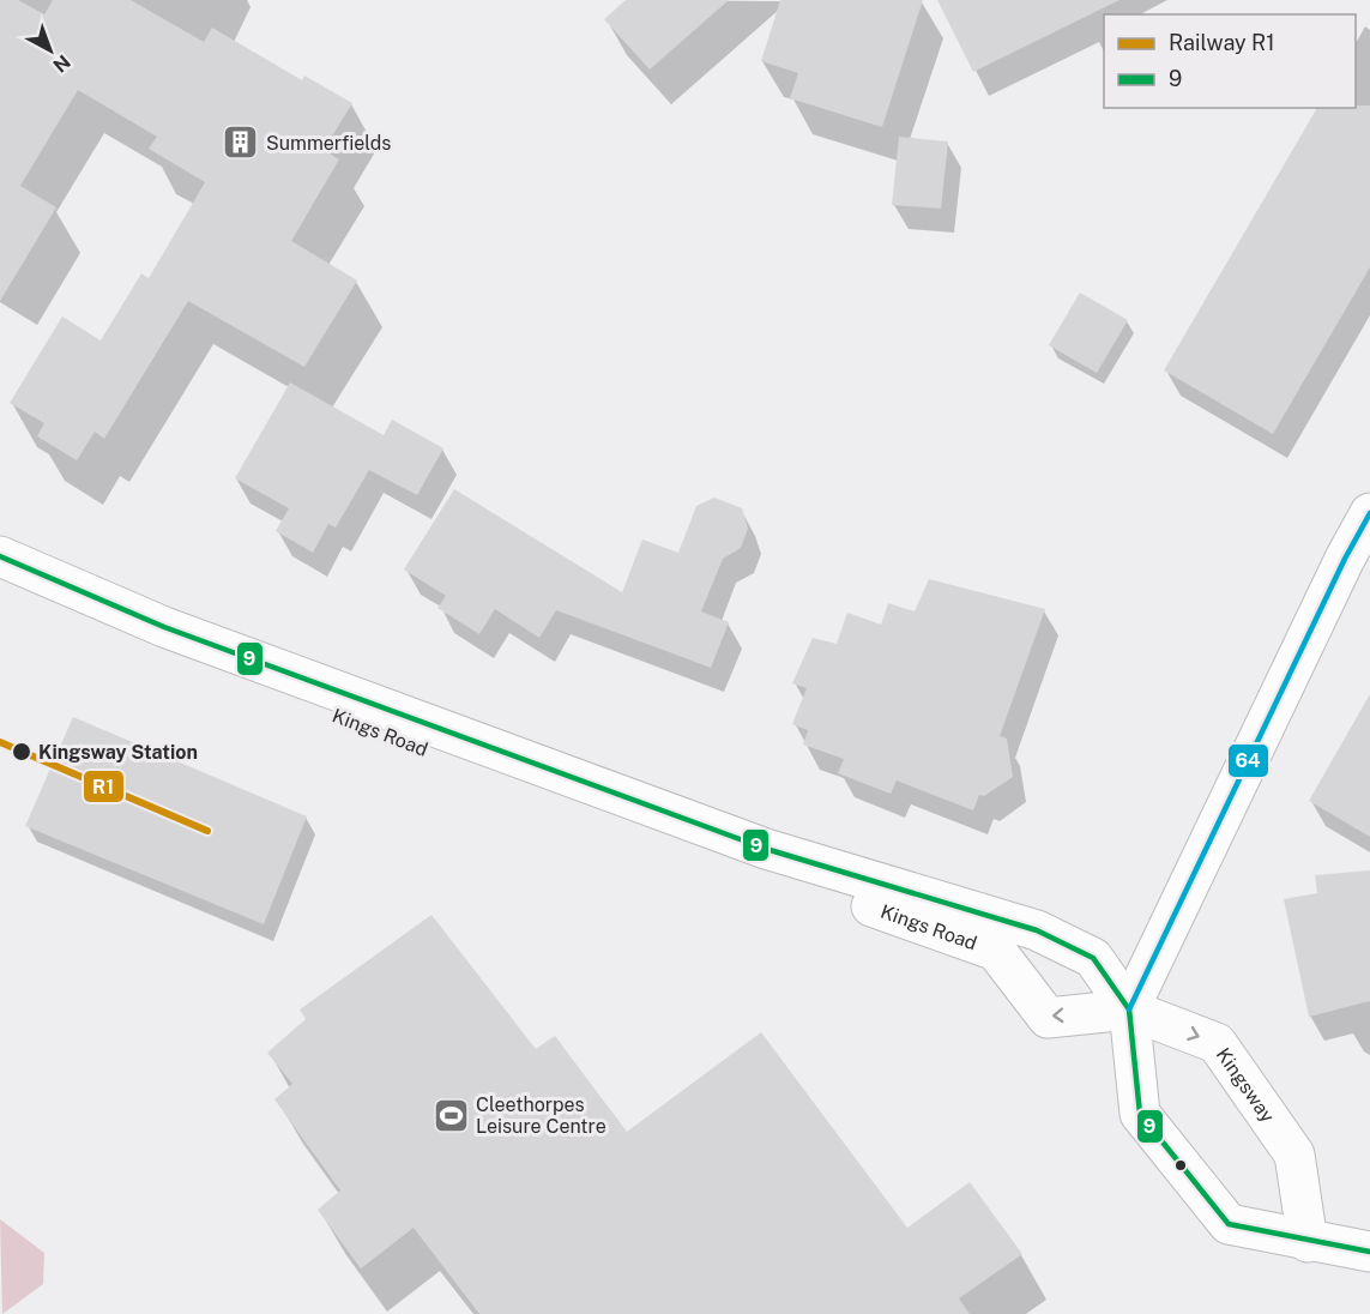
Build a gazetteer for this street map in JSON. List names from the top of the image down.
{
  "streets": {
    "street": ["Kings Road", "Kingsway"]
  },
  "crossings": [
    ["Kings Road", "Kingsway"]
  ],
  "one_way": ["Kingsway"],
  "places": {
    "building": ["Summerfields"],
    "other": ["Kingsway Station"],
    "sports": ["Cleethorpes Leisure Centre"]
  },
  "lines": ["transit line 64", "transit line 9", "rail line R1"],
  "legend": ["Railway R1", "9"],
  "north": "bottom right"
}
